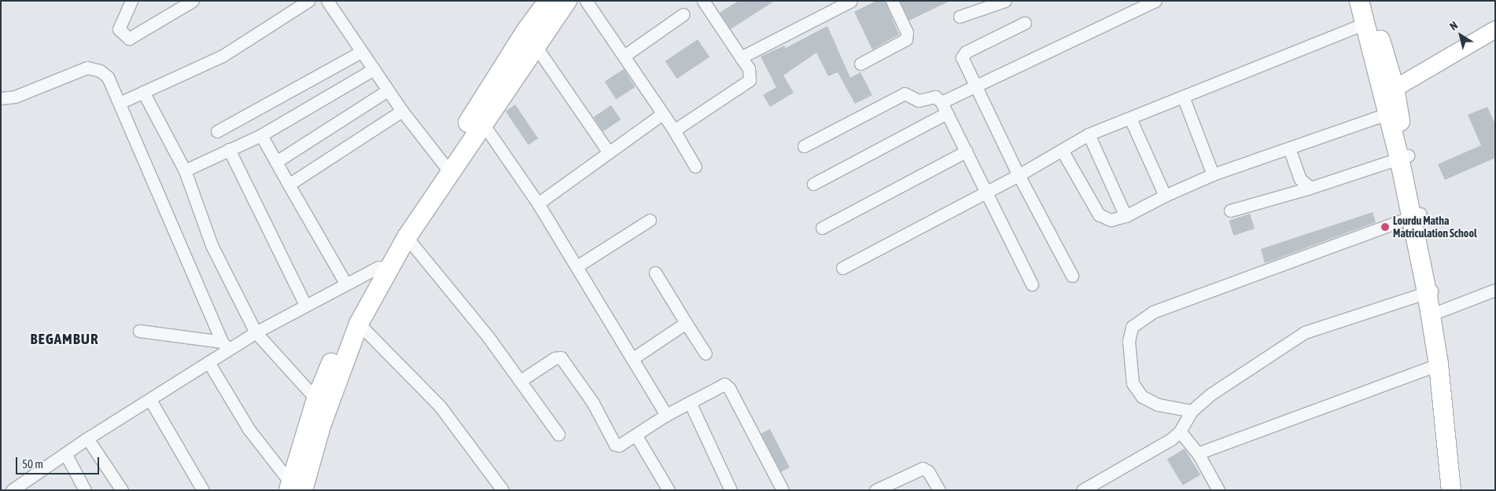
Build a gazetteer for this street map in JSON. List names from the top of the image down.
{
  "districts": ["BEGAMBUR"],
  "places": ["Lourdu Matha Matriculation School"],
  "scale_bar": "50 m",
  "north": "top left"
}
